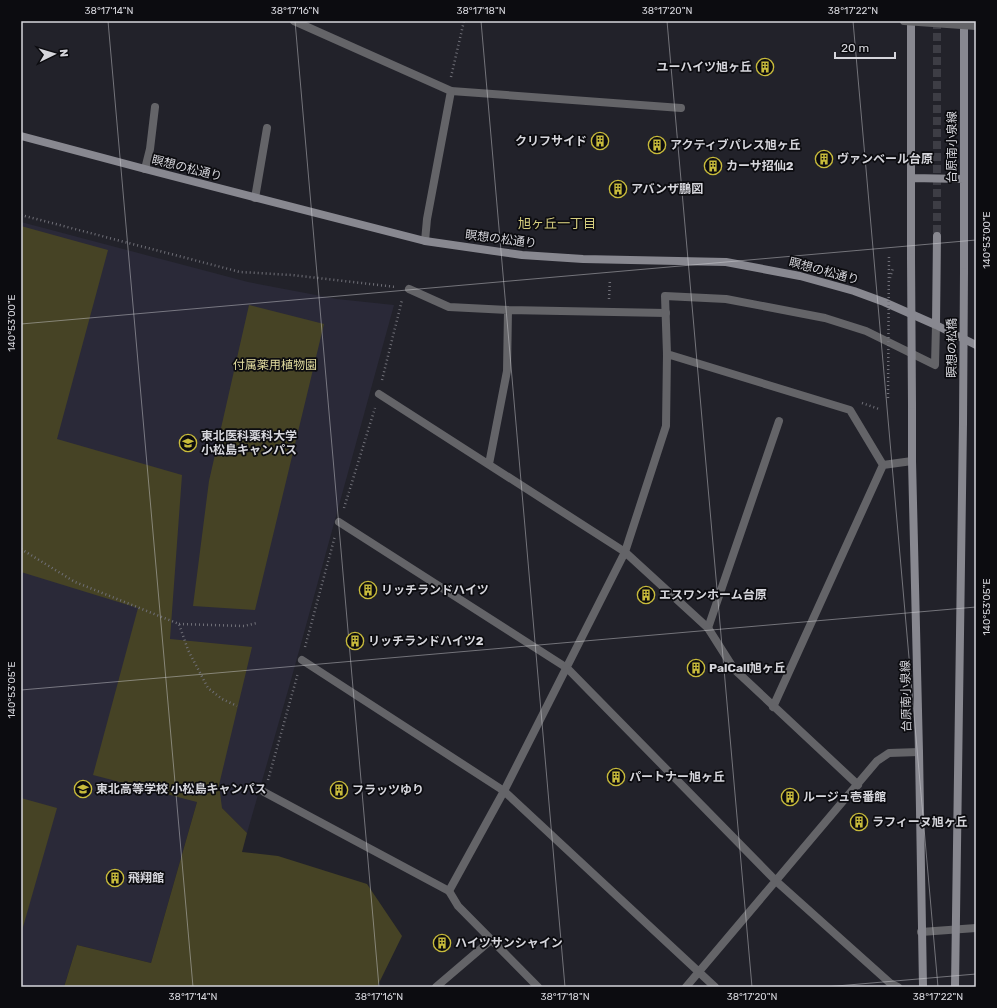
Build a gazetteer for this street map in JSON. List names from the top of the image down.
{
  "streets": {
    "street": ["台原南小泉線", "瞑想の松通り", "瞑想の松橋"]
  },
  "crossings": [
    ["台原南小泉線", "瞑想の松橋"]
  ],
  "districts": ["旭ヶ丘一丁目"],
  "parks": ["付属薬用植物園"],
  "places": {
    "building": [
      "ユーハイツ旭ヶ丘",
      "クリフサイド",
      "アクティブパレス旭ヶ丘",
      "ヴァンベール台原",
      "カーサ招仙2",
      "アバンザ鵬図",
      "リッチランドハイツ",
      "エスワンホーム台原",
      "リッチランドハイツ2",
      "PalCall旭ヶ丘",
      "パートナー旭ヶ丘",
      "フラッツゆり",
      "ルージュ壱番館",
      "ラフィーヌ旭ヶ丘",
      "飛翔館",
      "ハイツサンシャイン"
    ],
    "school or university": ["東北医科薬科大学 小松島キャンパス", "東北高等学校 小松島キャンパス"]
  },
  "scale_bar": "20 m",
  "north": "right",
  "coordinates": [
    "38°17'14\"N",
    "38°17'16\"N",
    "38°17'18\"N",
    "38°17'20\"N",
    "38°17'22\"N",
    "140°53'00\"E",
    "140°53'05\"E"
  ]
}
